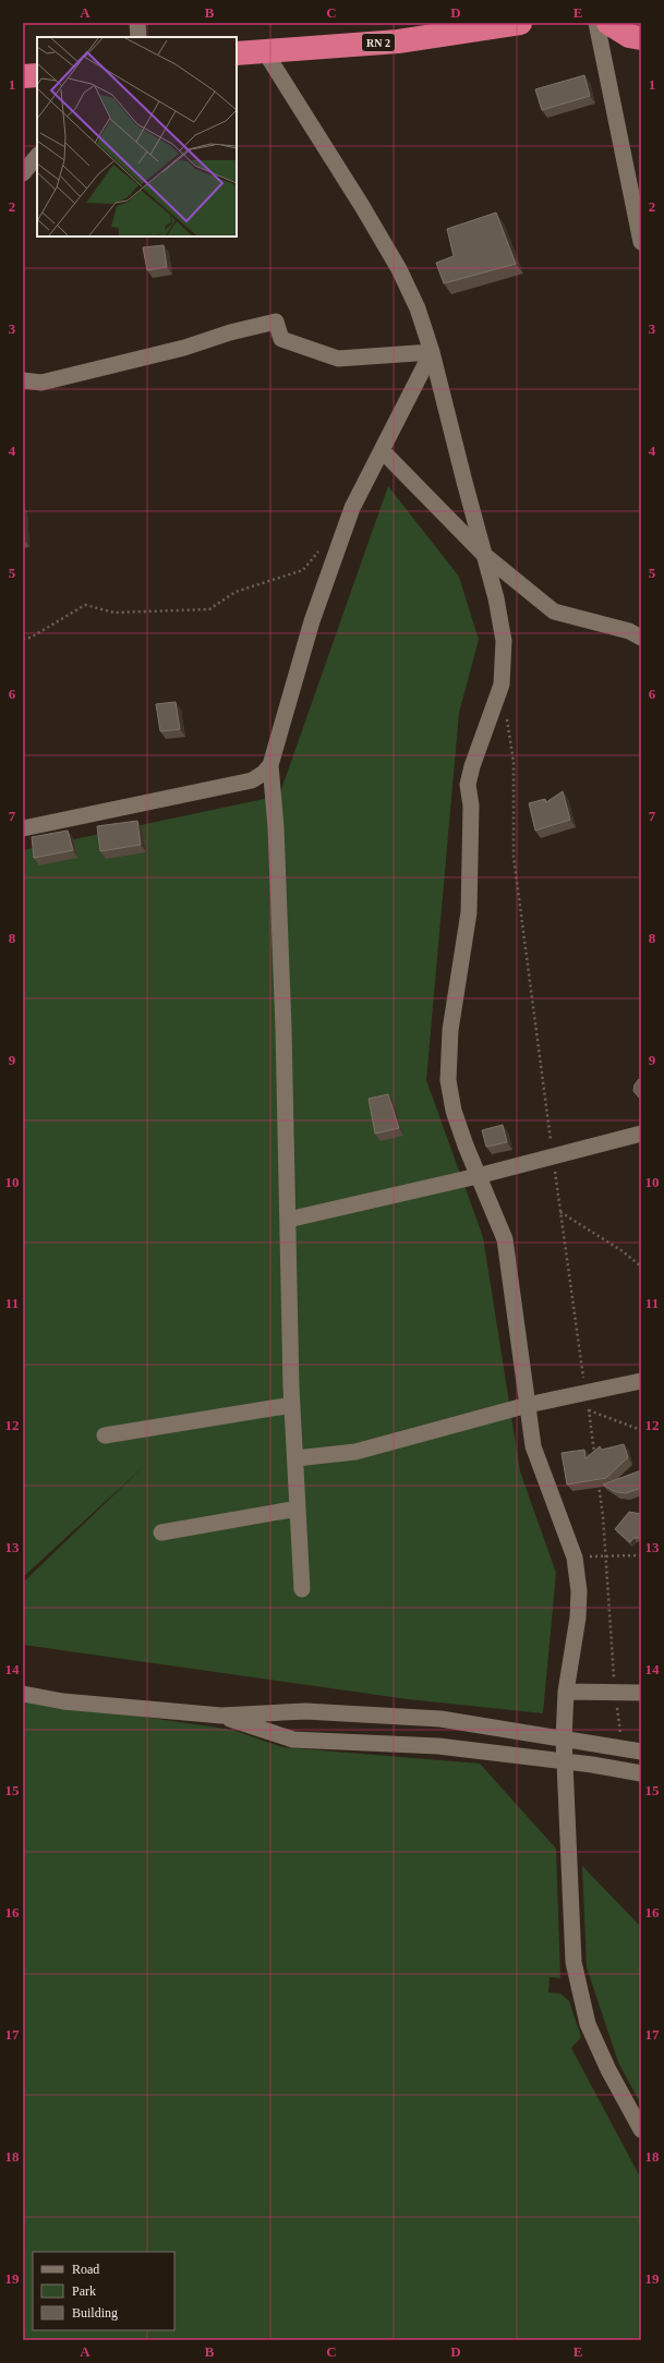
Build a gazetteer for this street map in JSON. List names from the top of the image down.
{
  "streets": {
    "highway": ["RN 2"]
  },
  "legend": ["Road", "Park", "Building"],
  "grid": {
    "columns": [
      "A",
      "B",
      "C",
      "D",
      "E"
    ],
    "rows": [
      "1",
      "2",
      "3",
      "4",
      "5",
      "6",
      "7",
      "8",
      "9",
      "10",
      "11",
      "12",
      "13",
      "14",
      "15",
      "16",
      "17",
      "18",
      "19"
    ]
  }
}
